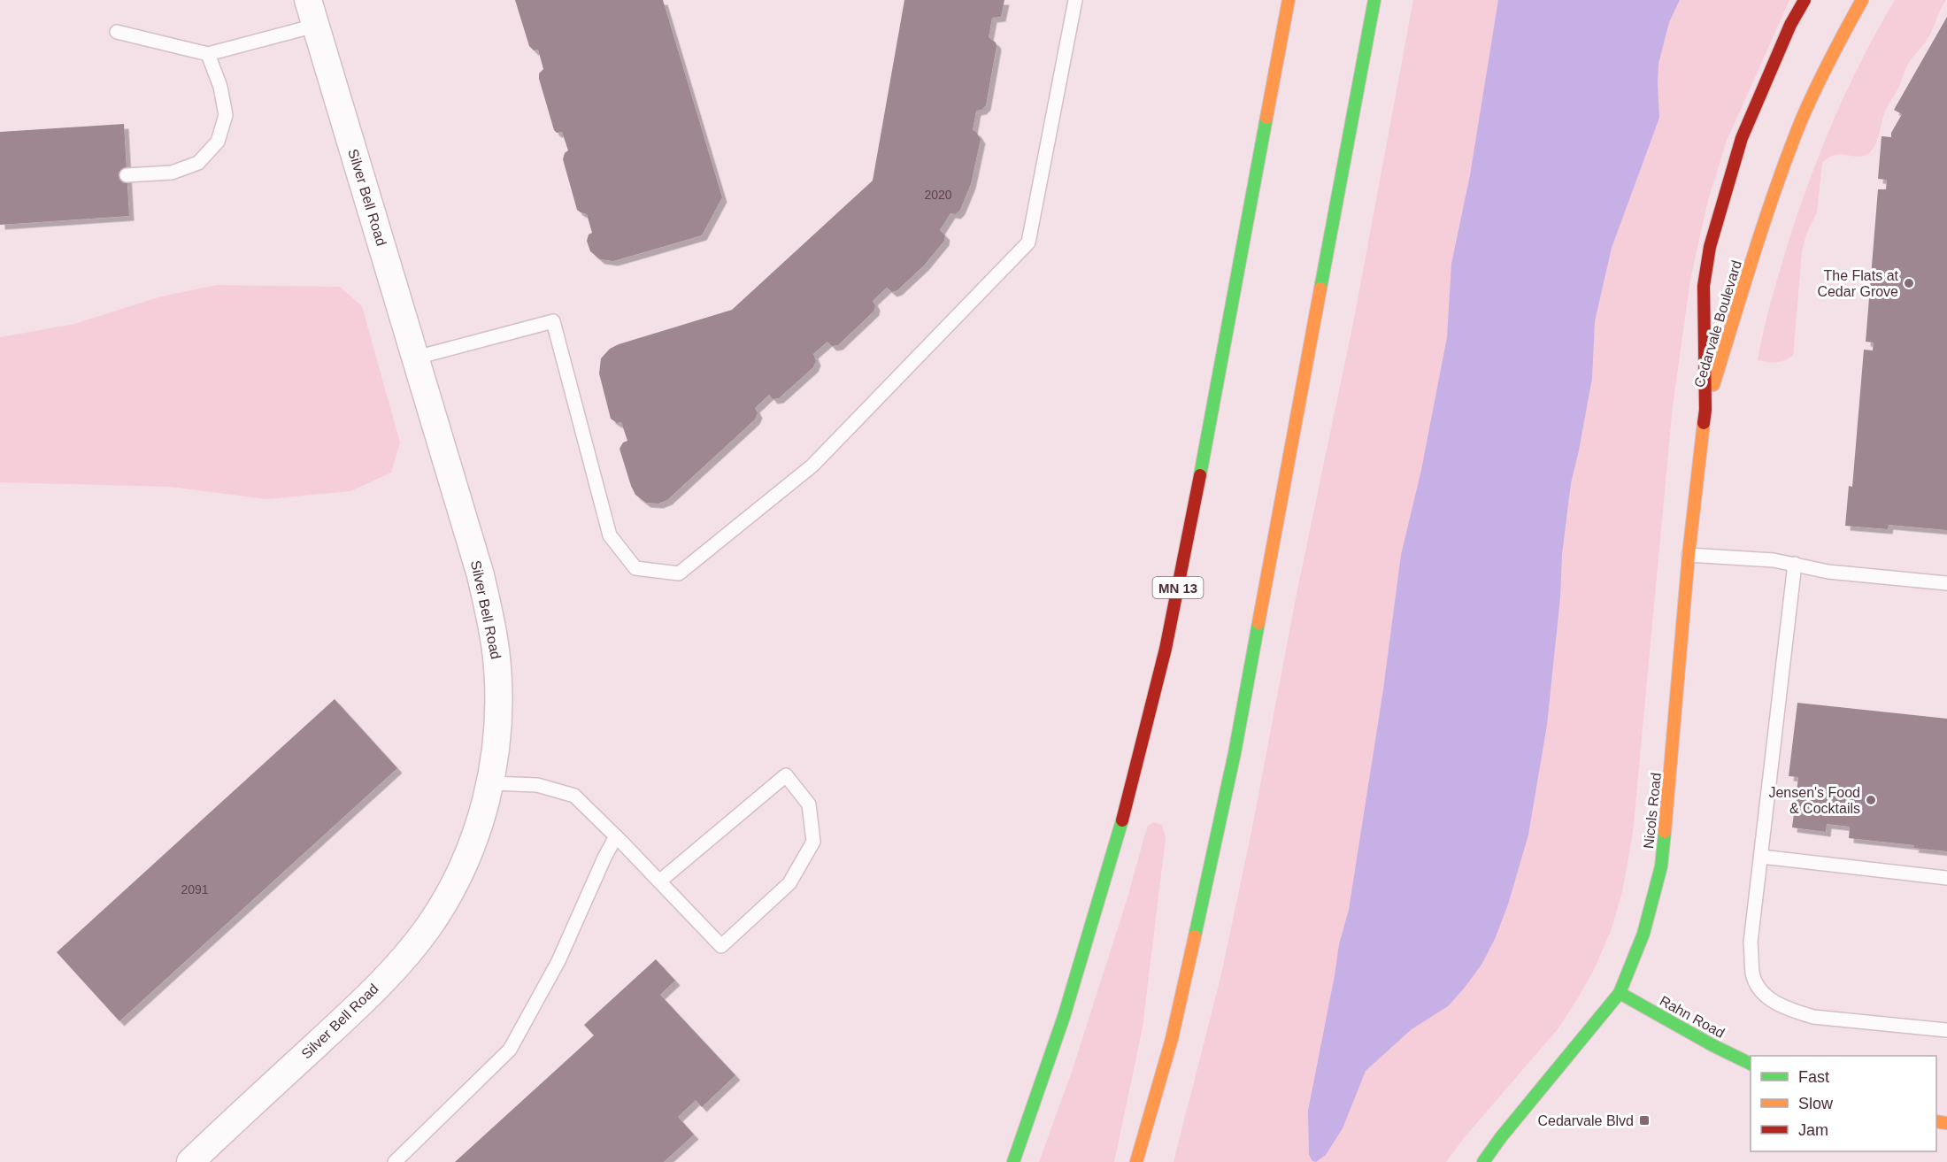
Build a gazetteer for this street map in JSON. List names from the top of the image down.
{
  "streets": {
    "main road": [
      "Cedarvale Boulevard",
      "MN 13",
      "Nicols Road",
      "Rahn Road"
    ],
    "street": ["Silver Bell Road"]
  },
  "crossings": [
    ["Cedarvale Boulevard", "Nicols Road"],
    ["Nicols Road", "Rahn Road"]
  ],
  "places": {
    "other": ["The Flats at Cedar Grove", "Jensen's Food & Cocktails"],
    "transit": ["Cedarvale Blvd"]
  },
  "house_numbers": ["2020", "2091"],
  "legend": ["Fast", "Slow", "Jam"]
}
